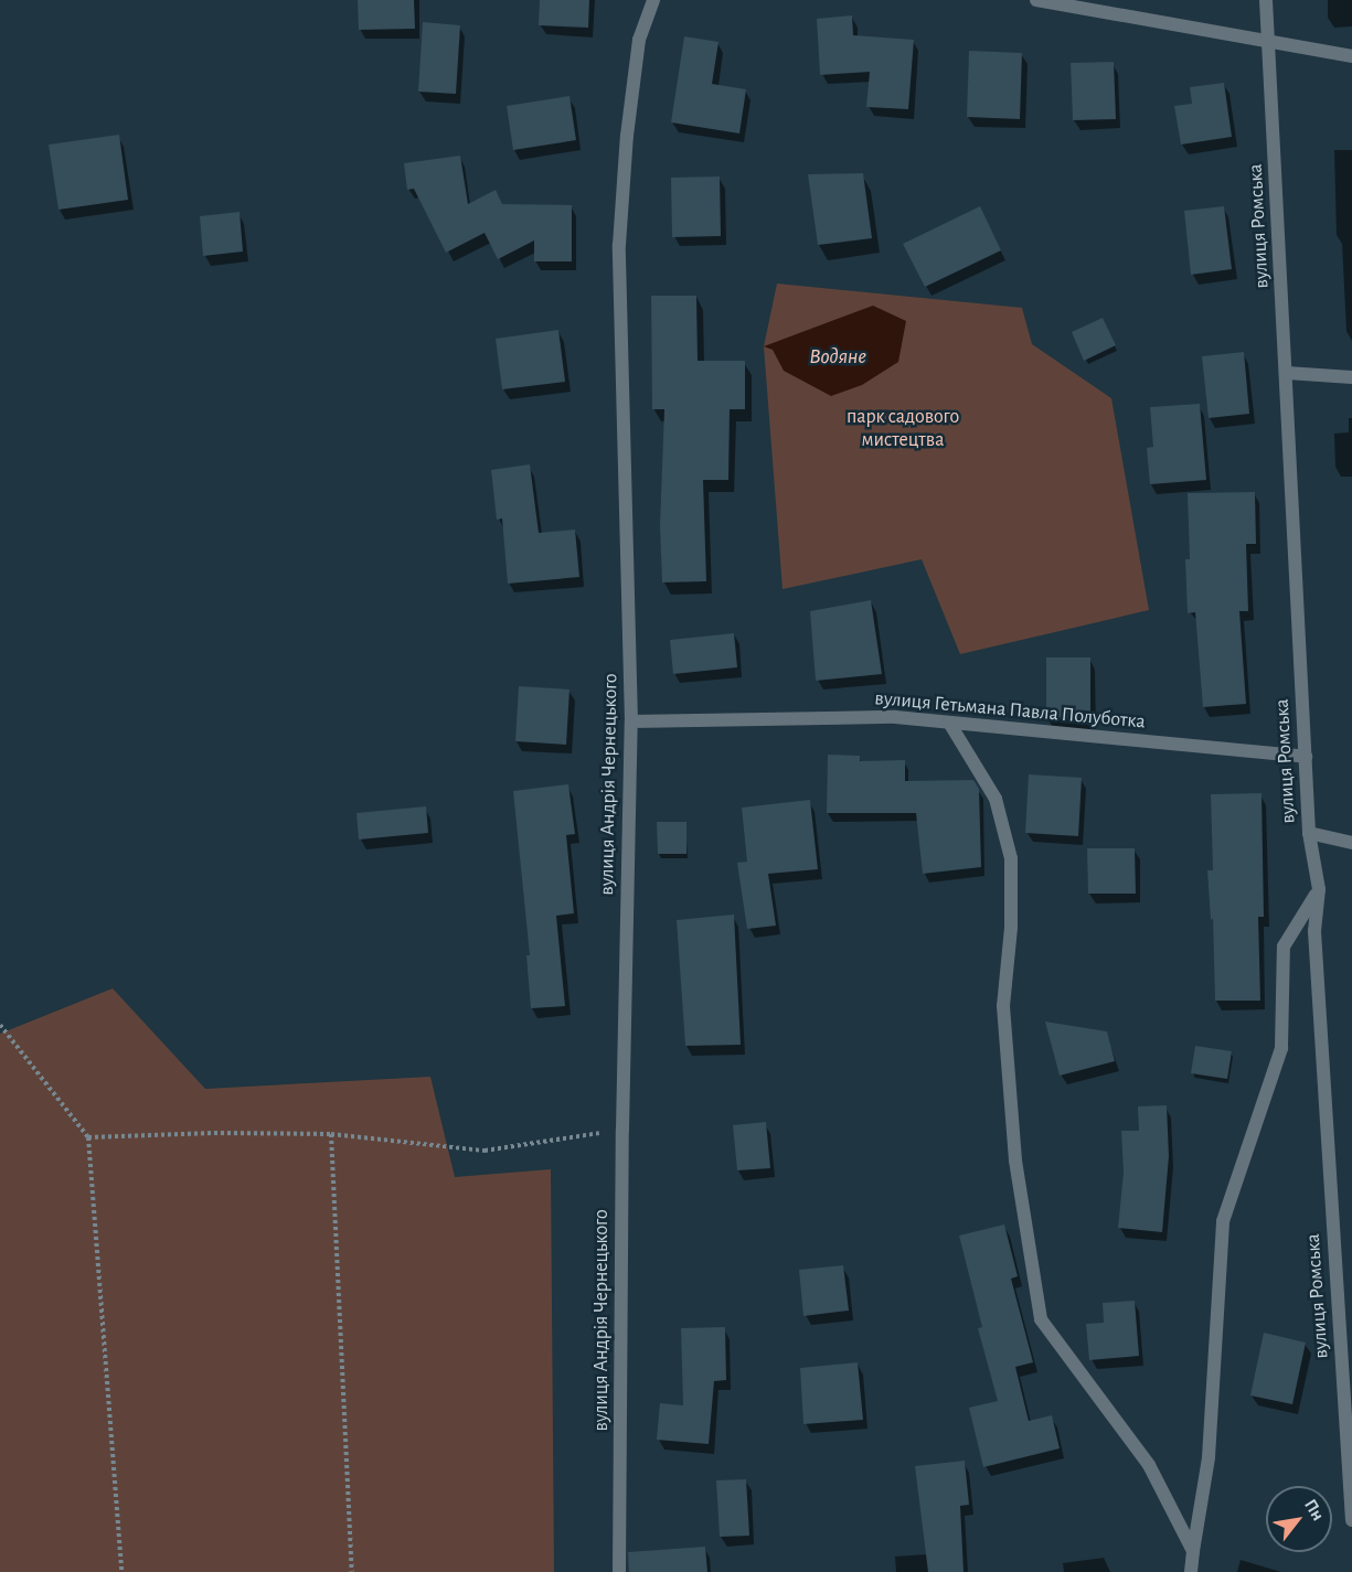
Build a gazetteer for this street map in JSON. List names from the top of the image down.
{
  "streets": {
    "street": ["вулиця Ромська", "вулиця Гетьмана Павла Полуботка", "вулиця Андрія Чернецького"]
  },
  "crossings": [
    ["вулиця Ромська", "вулиця Гетьмана Павла Полуботка"],
    ["вулиця Гетьмана Павла Полуботка", "вулиця Андрія Чернецького"]
  ],
  "water": ["Водяне"],
  "parks": ["парк садового мистецтва"],
  "north": "top right"
}
